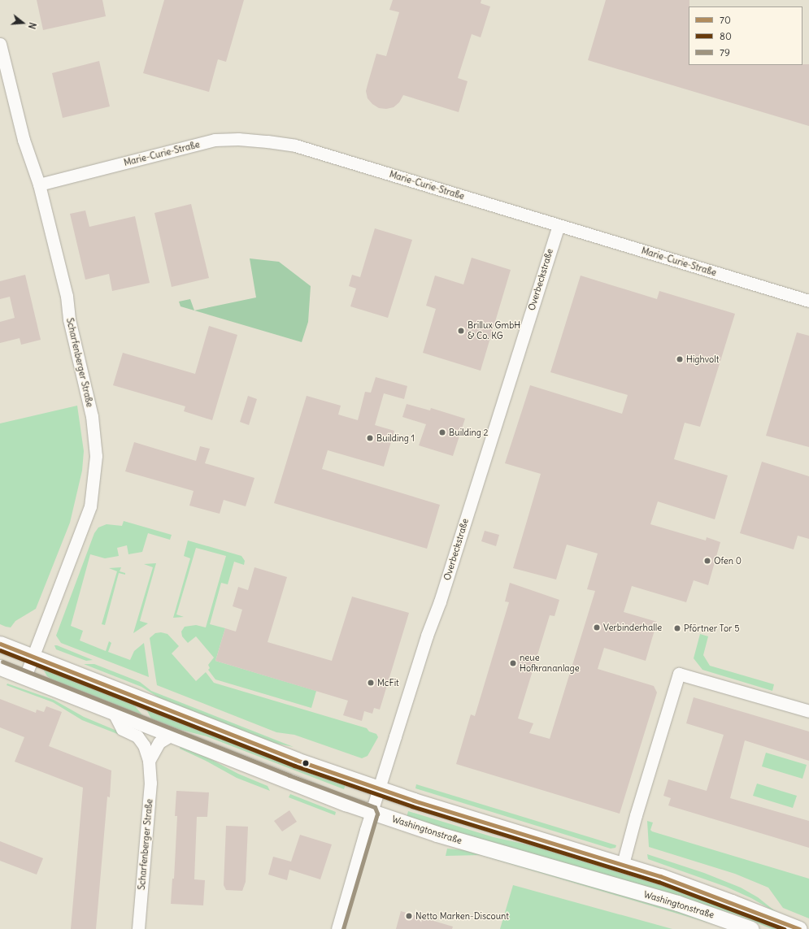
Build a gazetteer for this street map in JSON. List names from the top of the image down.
{
  "streets": {
    "main road": ["Washingtonstraße"],
    "street": ["Marie-Curie-Straße", "Overbeckstraße", "Scharfenberger Straße"]
  },
  "crossings": [
    ["Marie-Curie-Straße", "Overbeckstraße"],
    ["Marie-Curie-Straße", "Scharfenberger Straße"],
    ["Overbeckstraße", "Washingtonstraße"],
    ["Scharfenberger Straße", "Washingtonstraße"]
  ],
  "places": [
    "Brillux GmbH & Co. KG",
    "Highvolt",
    "Building 2",
    "Building 1",
    "Ofen 0",
    "Verbinderhalle",
    "Pförtner Tor 5",
    "neue Hofkrananlage",
    "McFit",
    "Netto Marken-Discount"
  ],
  "lines": ["transit line 70", "transit line 80", "transit line 79"],
  "legend": ["70", "80", "79"],
  "north": "right"
}
